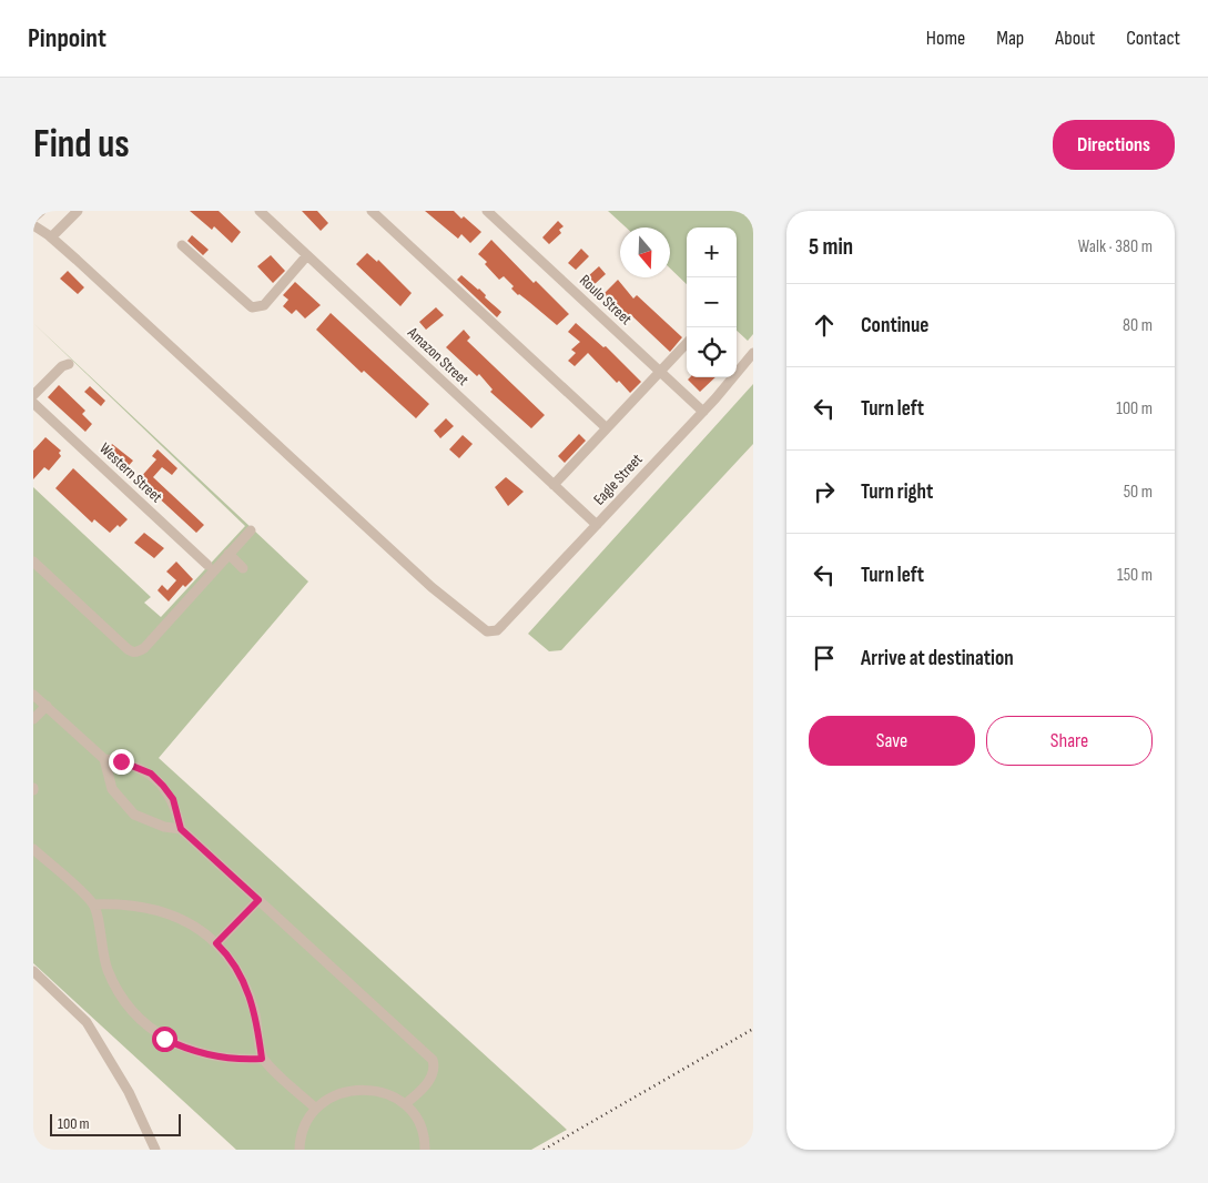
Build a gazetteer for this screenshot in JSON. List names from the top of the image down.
{
  "streets": {
    "street": [
      "Roulo Street",
      "Amazon Street",
      "Western Street",
      "Eagle Street"
    ]
  },
  "crossings": [
    ["Roulo Street", "Eagle Street"],
    ["Amazon Street", "Eagle Street"]
  ],
  "scale_bar": "100 m",
  "north": "bottom",
  "page": {
    "header": "Pinpoint",
    "nav": [
      "Home",
      "Map",
      "About",
      "Contact"
    ],
    "buttons": [
      "Directions",
      ["Save", "Share"]
    ],
    "title": "Find us",
    "heading": ["5 min", "Walk · 380 m"],
    "map_buttons": ["+", "−"],
    "list": [
      ["Continue", "80 m"],
      ["Turn left", "100 m"],
      ["Turn right", "50 m"],
      ["Turn left", "150 m"],
      "Arrive at destination"
    ],
    "scale": "100 m"
  }
}
